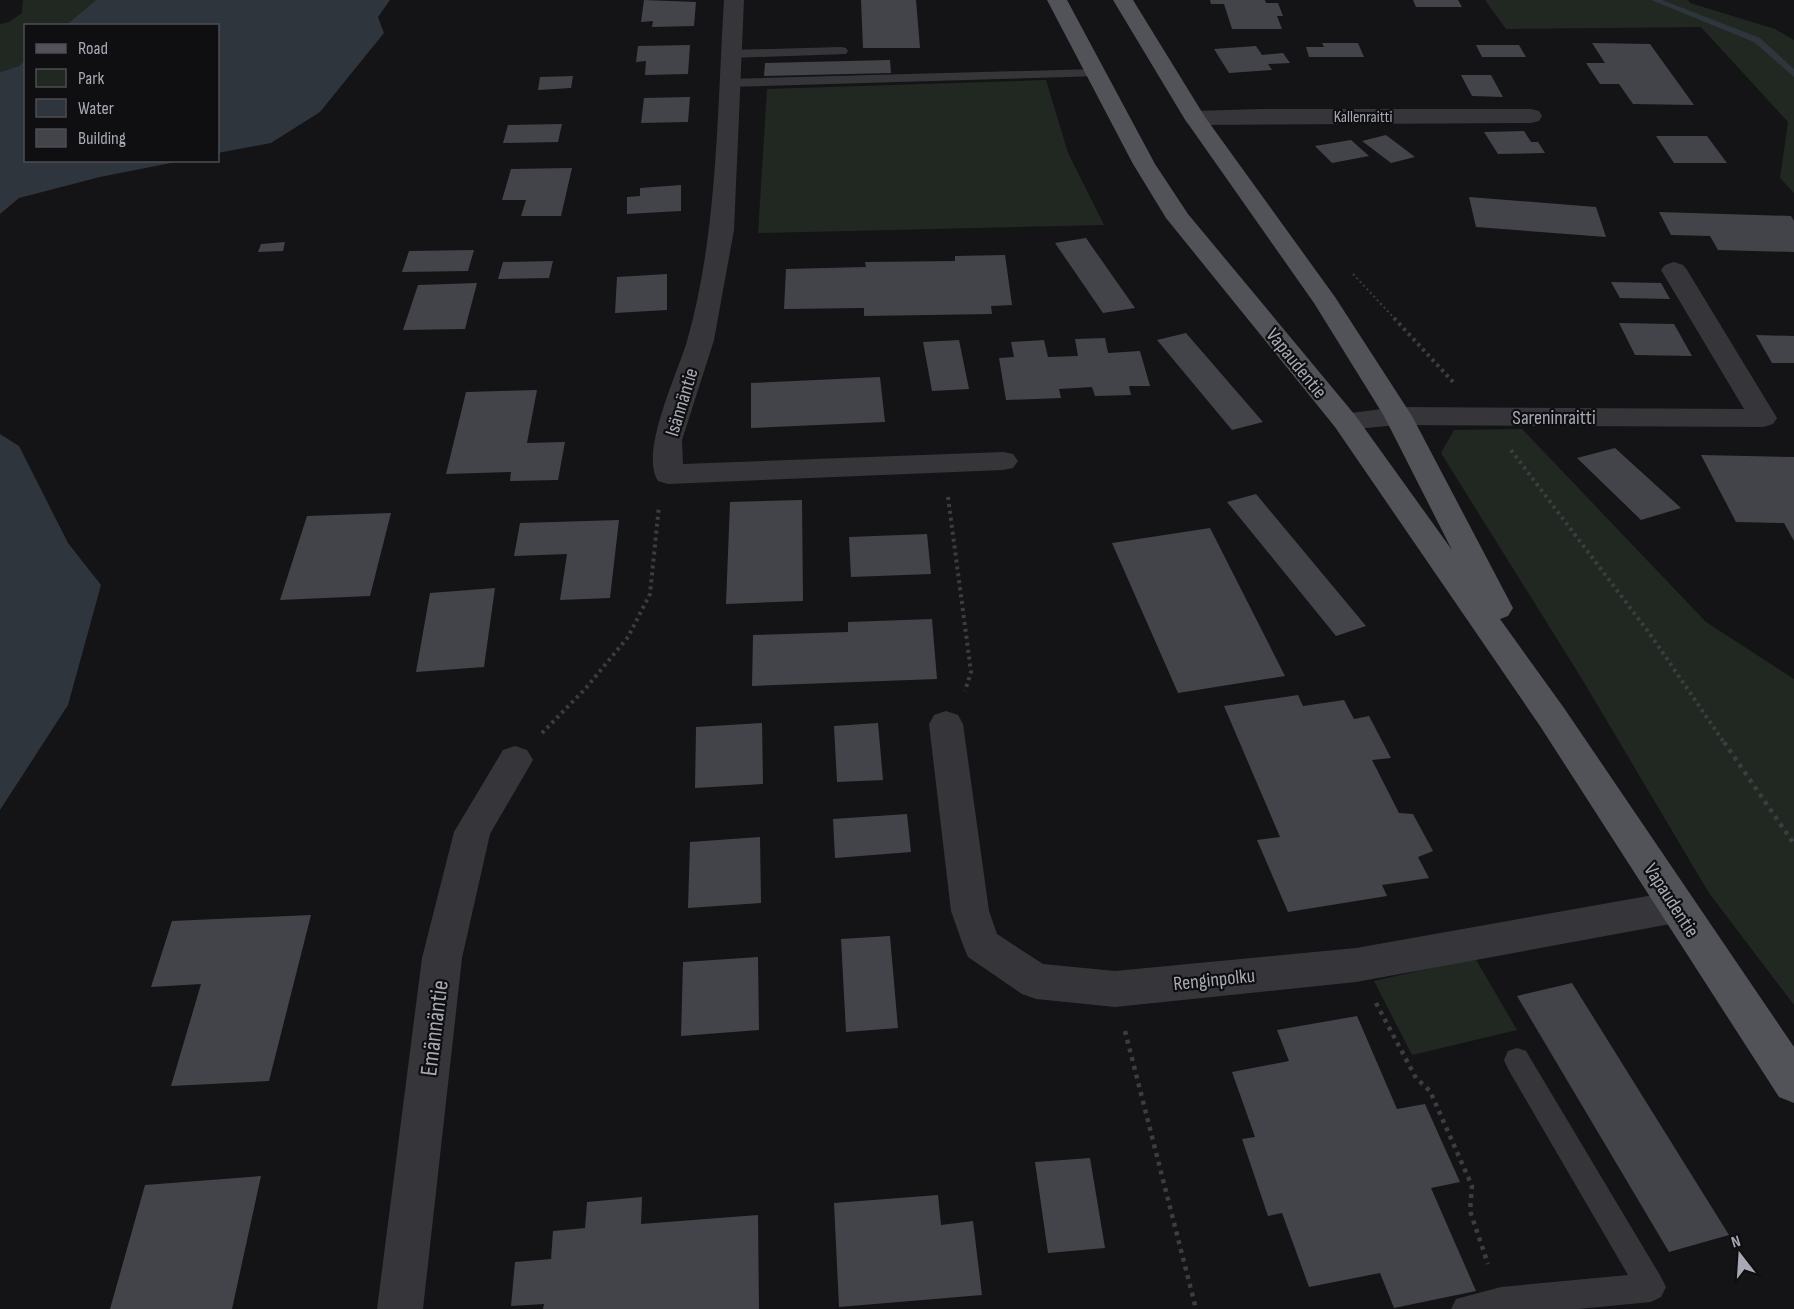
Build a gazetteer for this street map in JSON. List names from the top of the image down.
{
  "streets": {
    "main road": ["Vapaudentie"],
    "street": [
      "Kallenraitti",
      "Isännäntie",
      "Sareninraitti",
      "Renginpolku",
      "Emännäntie"
    ]
  },
  "crossings": [
    ["Kallenraitti", "Vapaudentie"],
    ["Vapaudentie", "Sareninraitti"],
    ["Vapaudentie", "Renginpolku"]
  ],
  "legend": [
    "Road",
    "Park",
    "Water",
    "Building"
  ],
  "north": "top"
}
